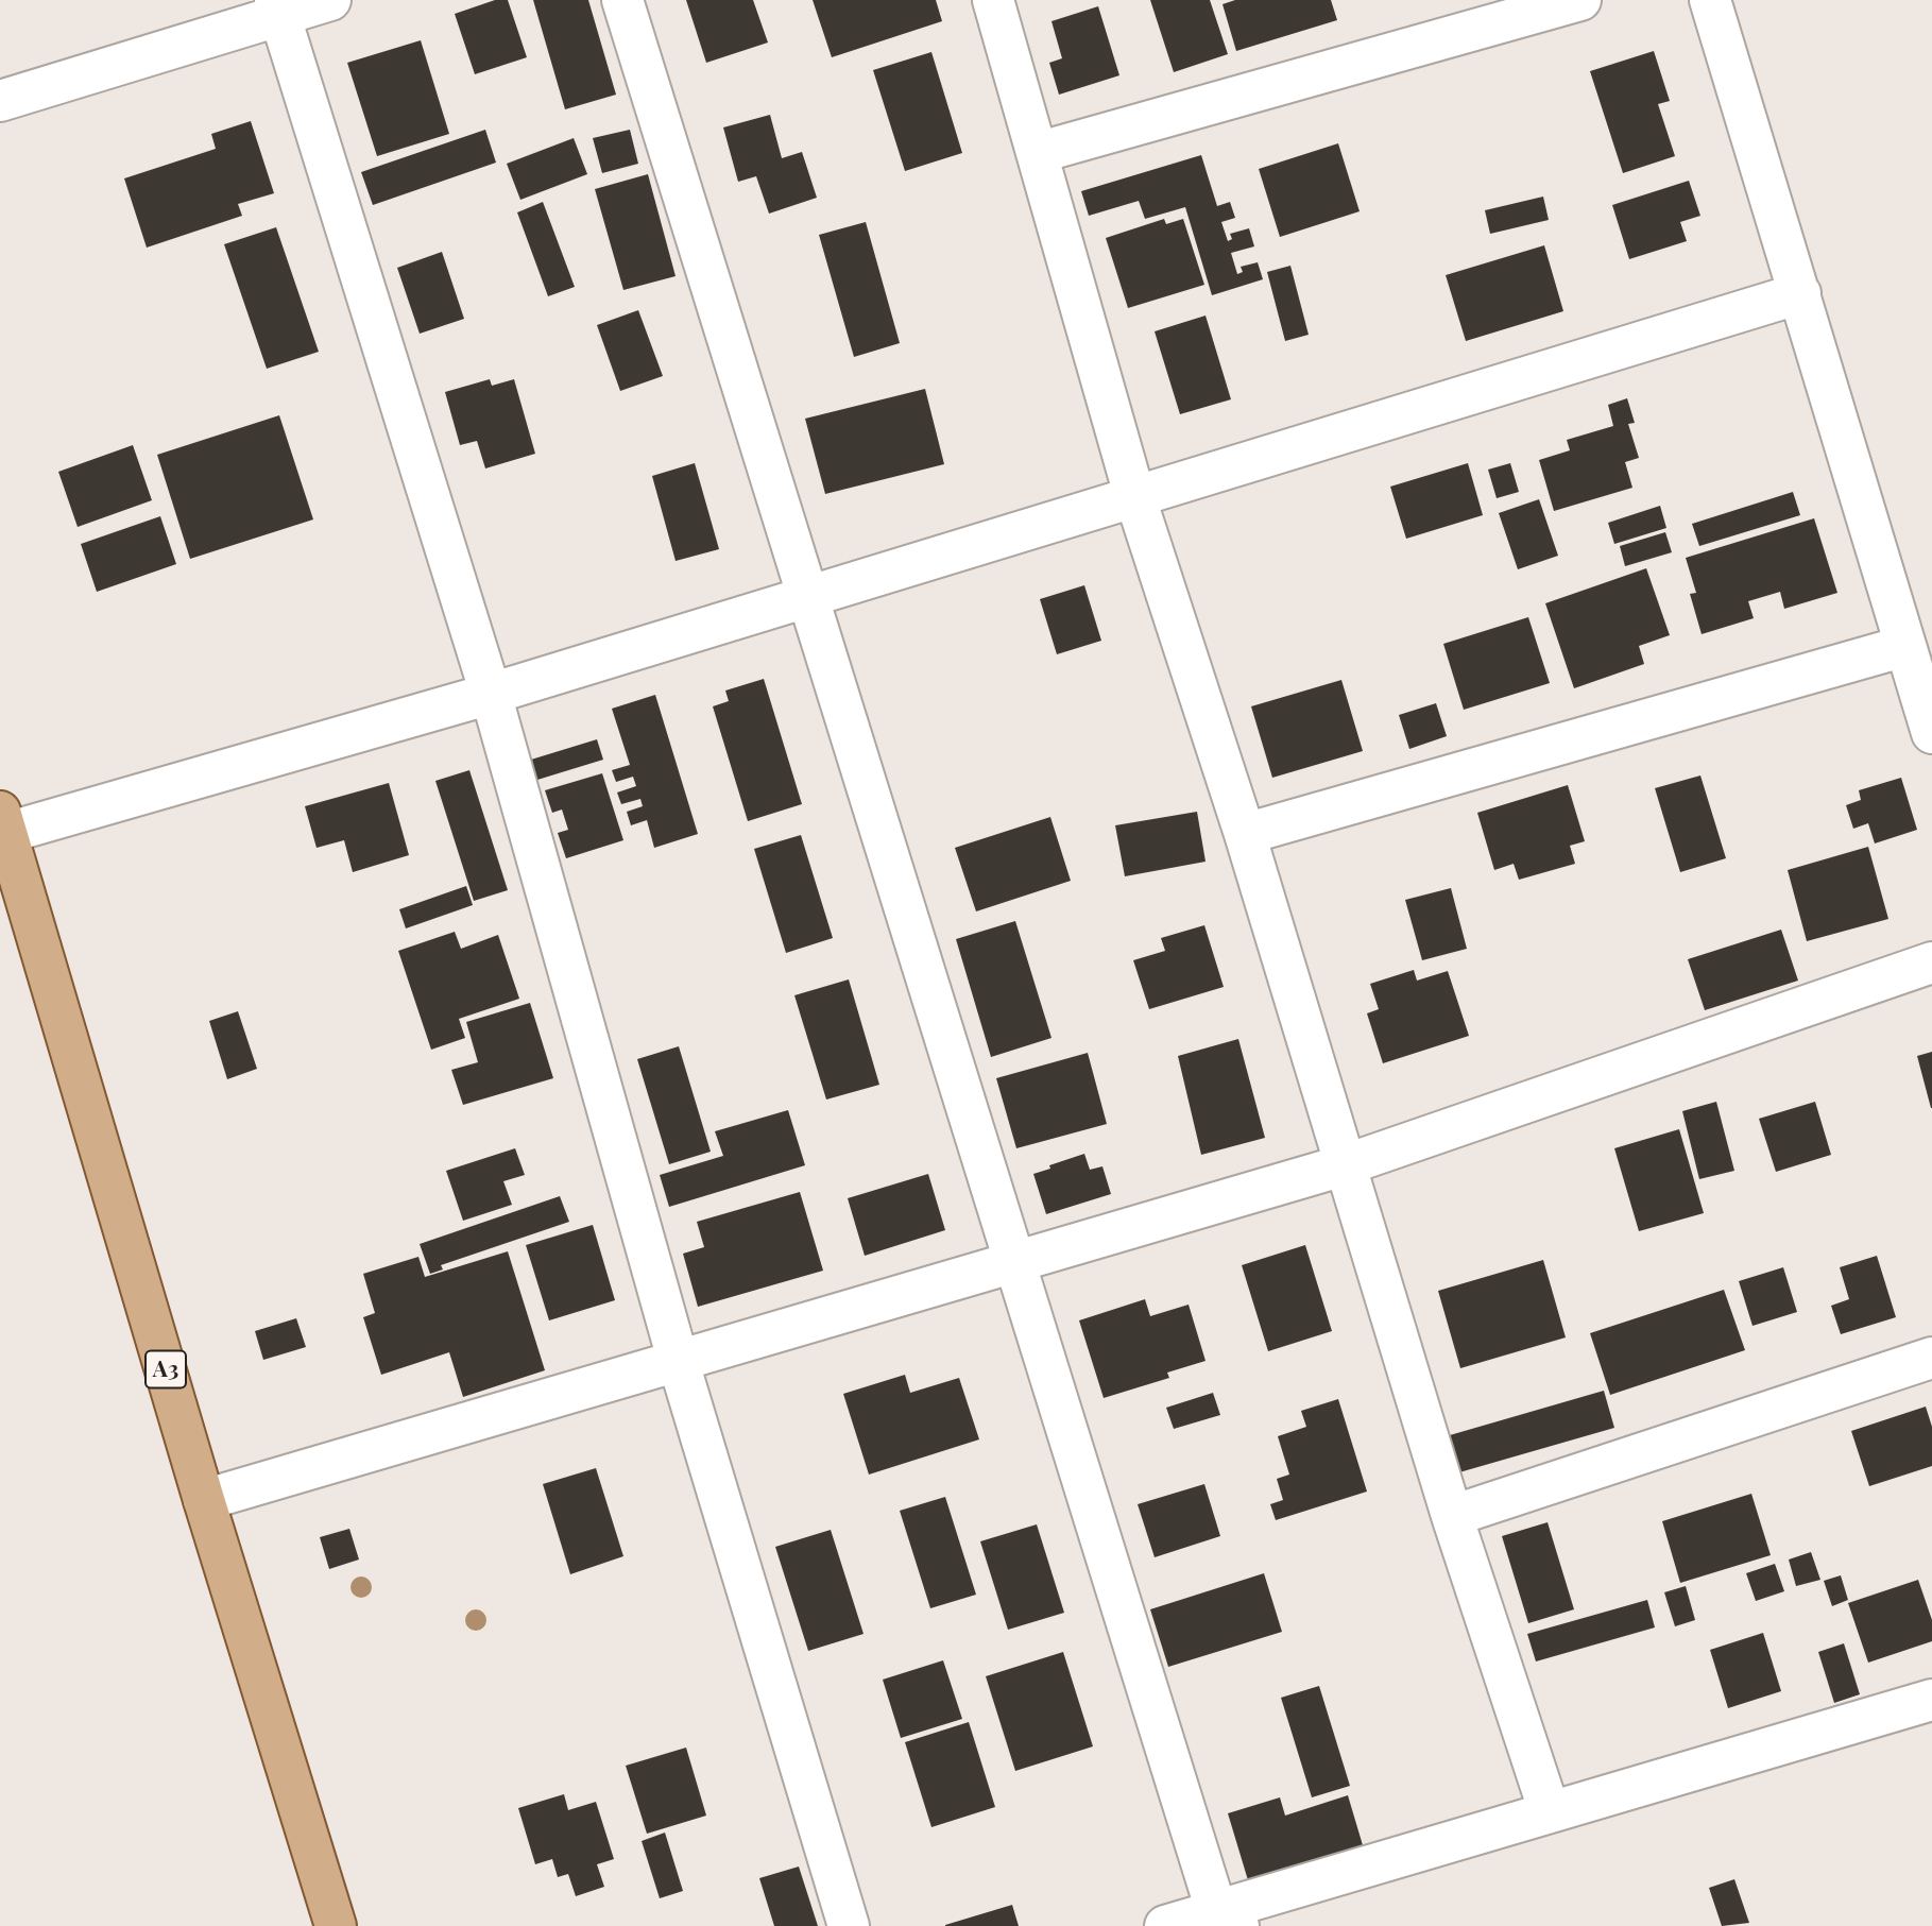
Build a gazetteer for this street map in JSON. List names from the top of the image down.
{
  "streets": {
    "main road": ["A3"]
  }
}
